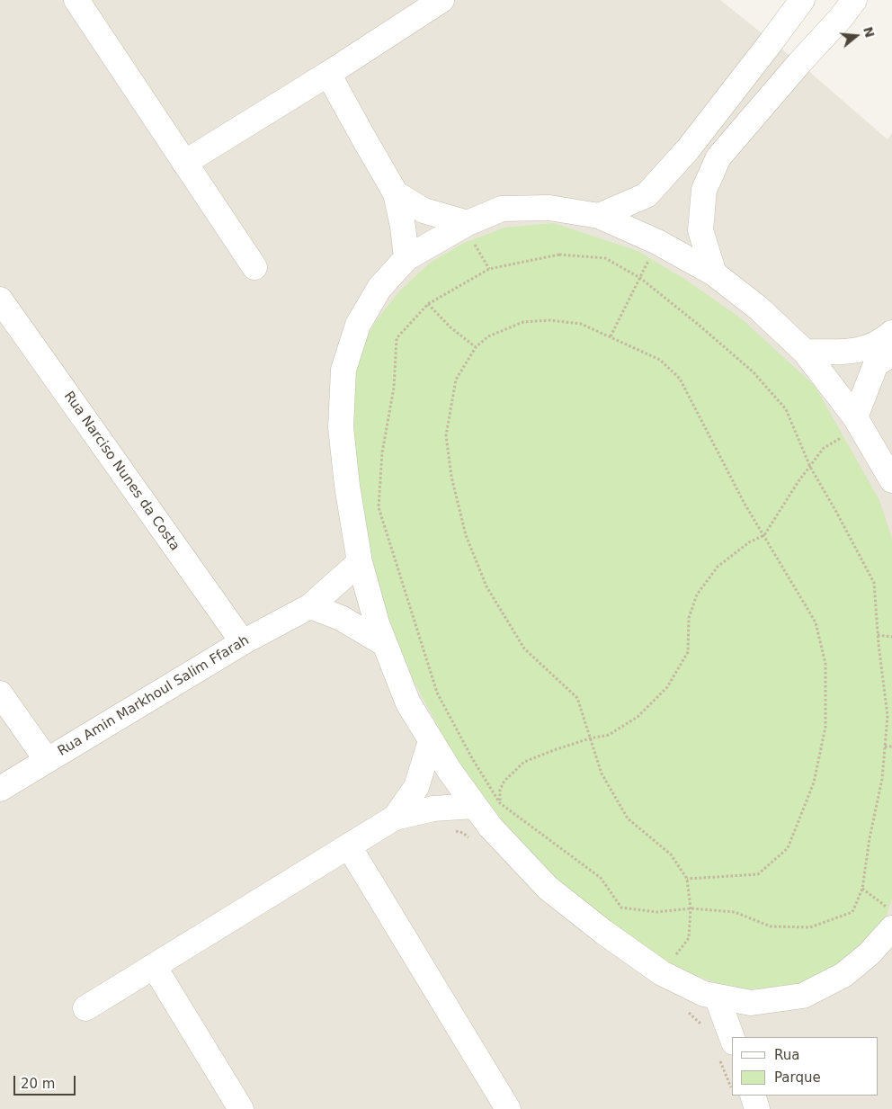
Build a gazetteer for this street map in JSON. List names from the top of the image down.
{
  "streets": {
    "street": ["Rua Narciso Nunes da Costa", "Rua Amin Markhoul Salim Ffarah"]
  },
  "crossings": [
    ["Rua Narciso Nunes da Costa", "Rua Amin Markhoul Salim Ffarah"]
  ],
  "legend": ["Rua", "Parque"],
  "scale_bar": "20 m",
  "north": "right"
}
